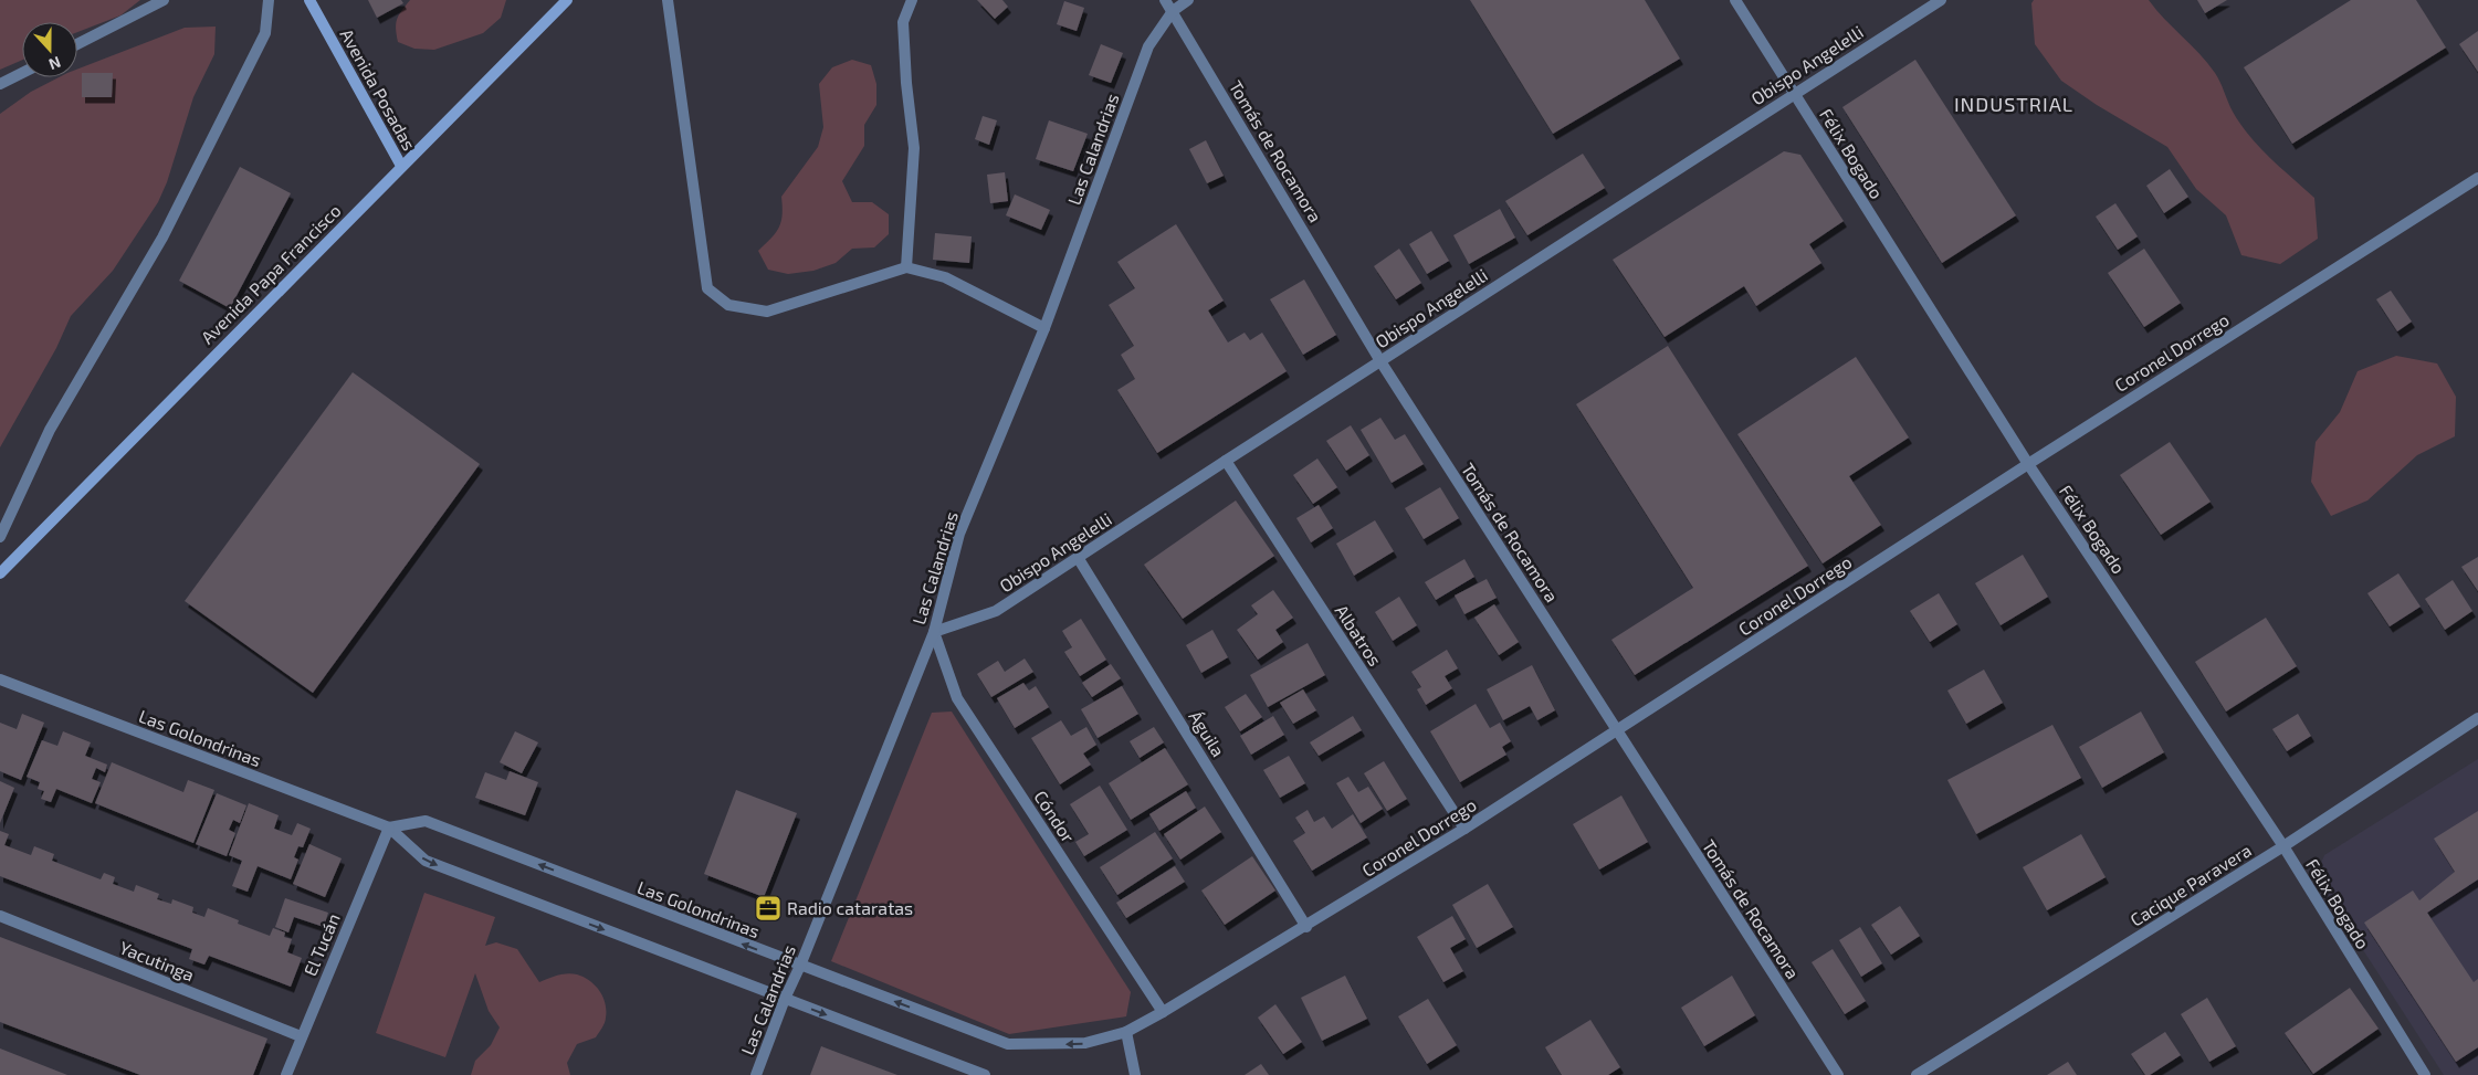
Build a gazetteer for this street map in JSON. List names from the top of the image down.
{
  "streets": {
    "main road": ["Avenida Posadas", "Avenida Papa Francisco"],
    "street": [
      "Obispo Angelelli",
      "Las Calandrias",
      "Tomás de Rocamora",
      "Félix Bogado",
      "Coronel Dorrego",
      "Albatros",
      "Águila",
      "Las Golondrinas",
      "Cóndor",
      "Cacique Paravera",
      "El Tucán",
      "Yacutinga"
    ]
  },
  "crossings": [
    ["Obispo Angelelli", "Las Calandrias"],
    ["Obispo Angelelli", "Tomás de Rocamora"],
    ["Obispo Angelelli", "Félix Bogado"],
    ["Obispo Angelelli", "Albatros"],
    ["Obispo Angelelli", "Águila"],
    ["Obispo Angelelli", "Cóndor"],
    ["Avenida Posadas", "Avenida Papa Francisco"],
    ["Las Calandrias", "Tomás de Rocamora"],
    ["Las Calandrias", "Las Golondrinas"],
    ["Las Calandrias", "Cóndor"],
    ["Tomás de Rocamora", "Coronel Dorrego"],
    ["Félix Bogado", "Coronel Dorrego"],
    ["Félix Bogado", "Cacique Paravera"],
    ["Coronel Dorrego", "Albatros"],
    ["Coronel Dorrego", "Águila"],
    ["Coronel Dorrego", "Las Golondrinas"],
    ["Coronel Dorrego", "Cóndor"],
    ["Las Golondrinas", "El Tucán"],
    ["El Tucán", "Yacutinga"]
  ],
  "districts": ["INDUSTRIAL"],
  "places": {
    "office": ["Radio cataratas"]
  },
  "north": "bottom"
}
